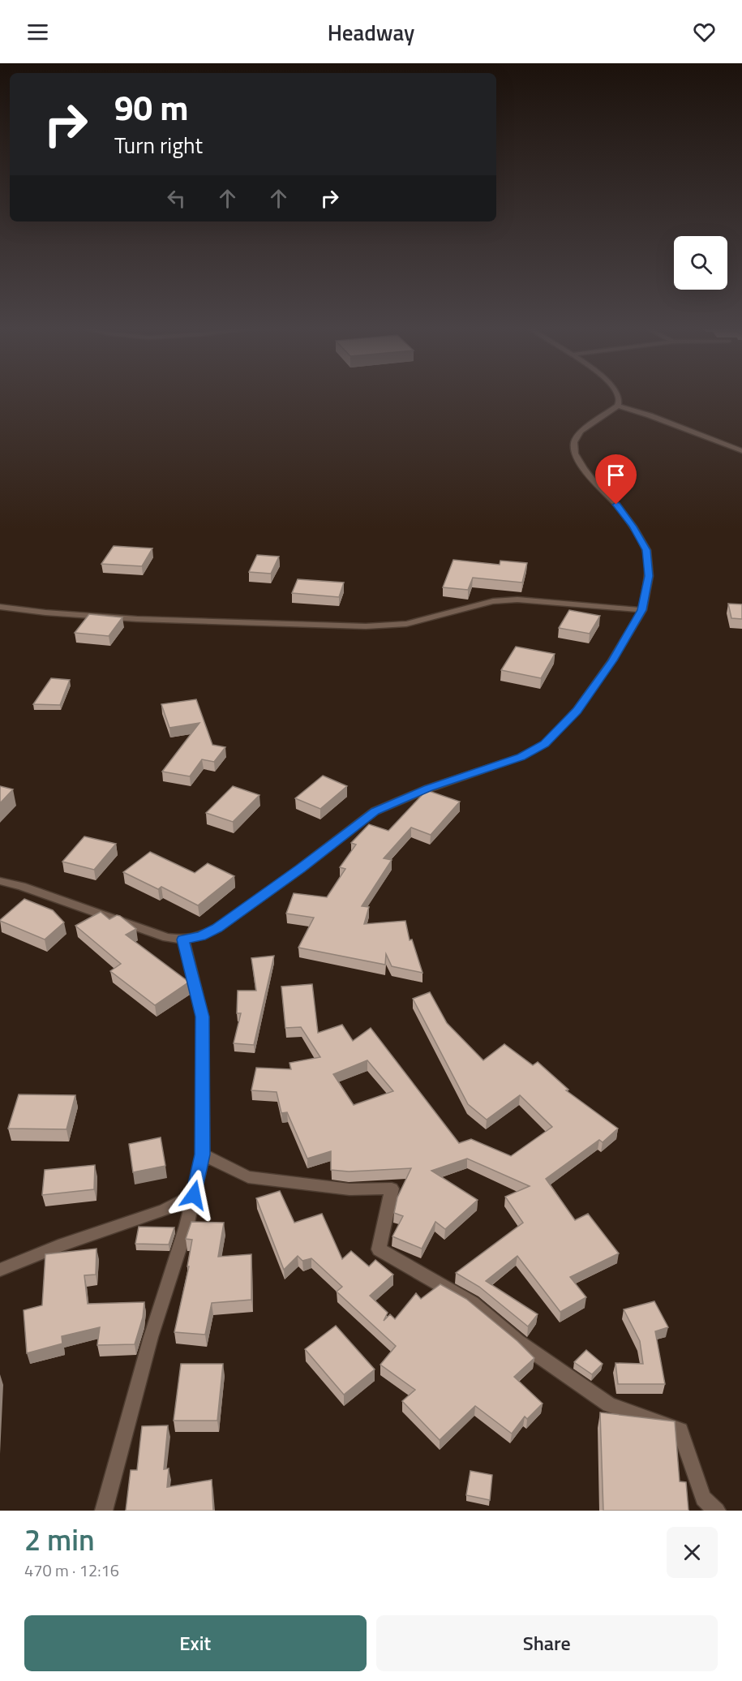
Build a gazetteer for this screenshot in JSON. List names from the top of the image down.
{
  "page": {
    "header": "Headway",
    "turn": ["90 m", "Turn right"],
    "heading": ["2 min", "470 m · 12:16"],
    "buttons": ["Exit", "Share"]
  }
}
